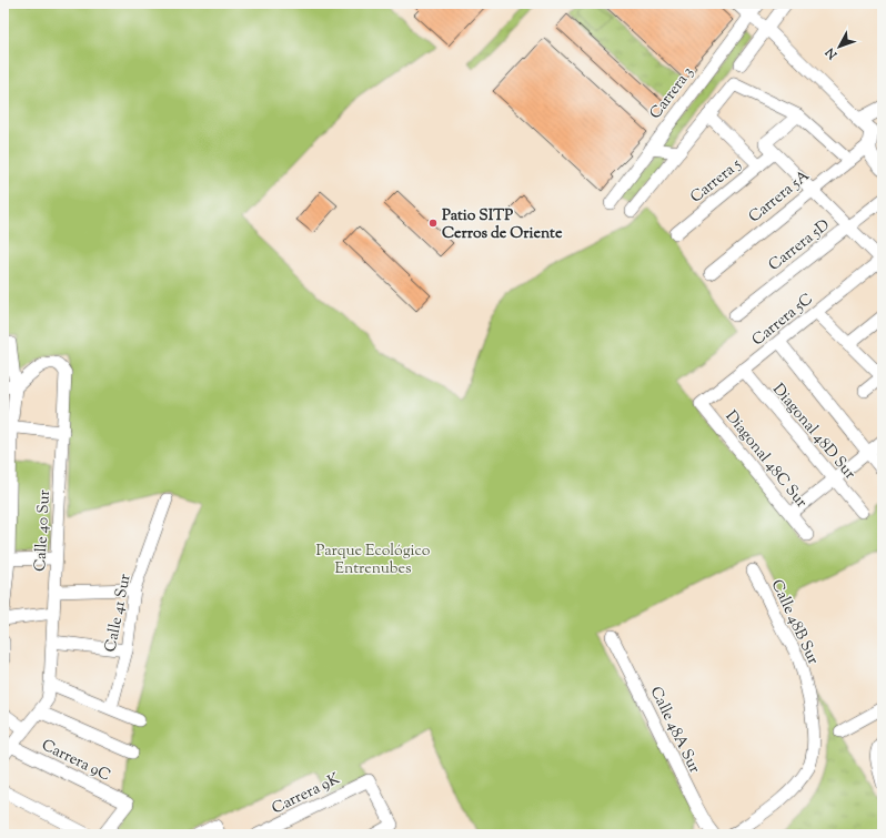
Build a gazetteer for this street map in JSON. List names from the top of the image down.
{
  "streets": {
    "street": [
      "Carrera 3",
      "Carrera 5",
      "Carrera 5A",
      "Carrera 5D",
      "Carrera 5C",
      "Diagonal 48D Sur",
      "Diagonal 48C Sur",
      "Calle 40 Sur",
      "Calle 41 Sur",
      "Calle 48B Sur",
      "Calle 48A Sur",
      "Carrera 9C",
      "Carrera 9K"
    ]
  },
  "crossings": [
    ["Carrera 5C", "Diagonal 48D Sur"],
    ["Carrera 5C", "Diagonal 48C Sur"]
  ],
  "parks": ["Parque Ecológico Entrenubes"],
  "places": ["Patio SITP Cerros de Oriente"],
  "north": "bottom left"
}
